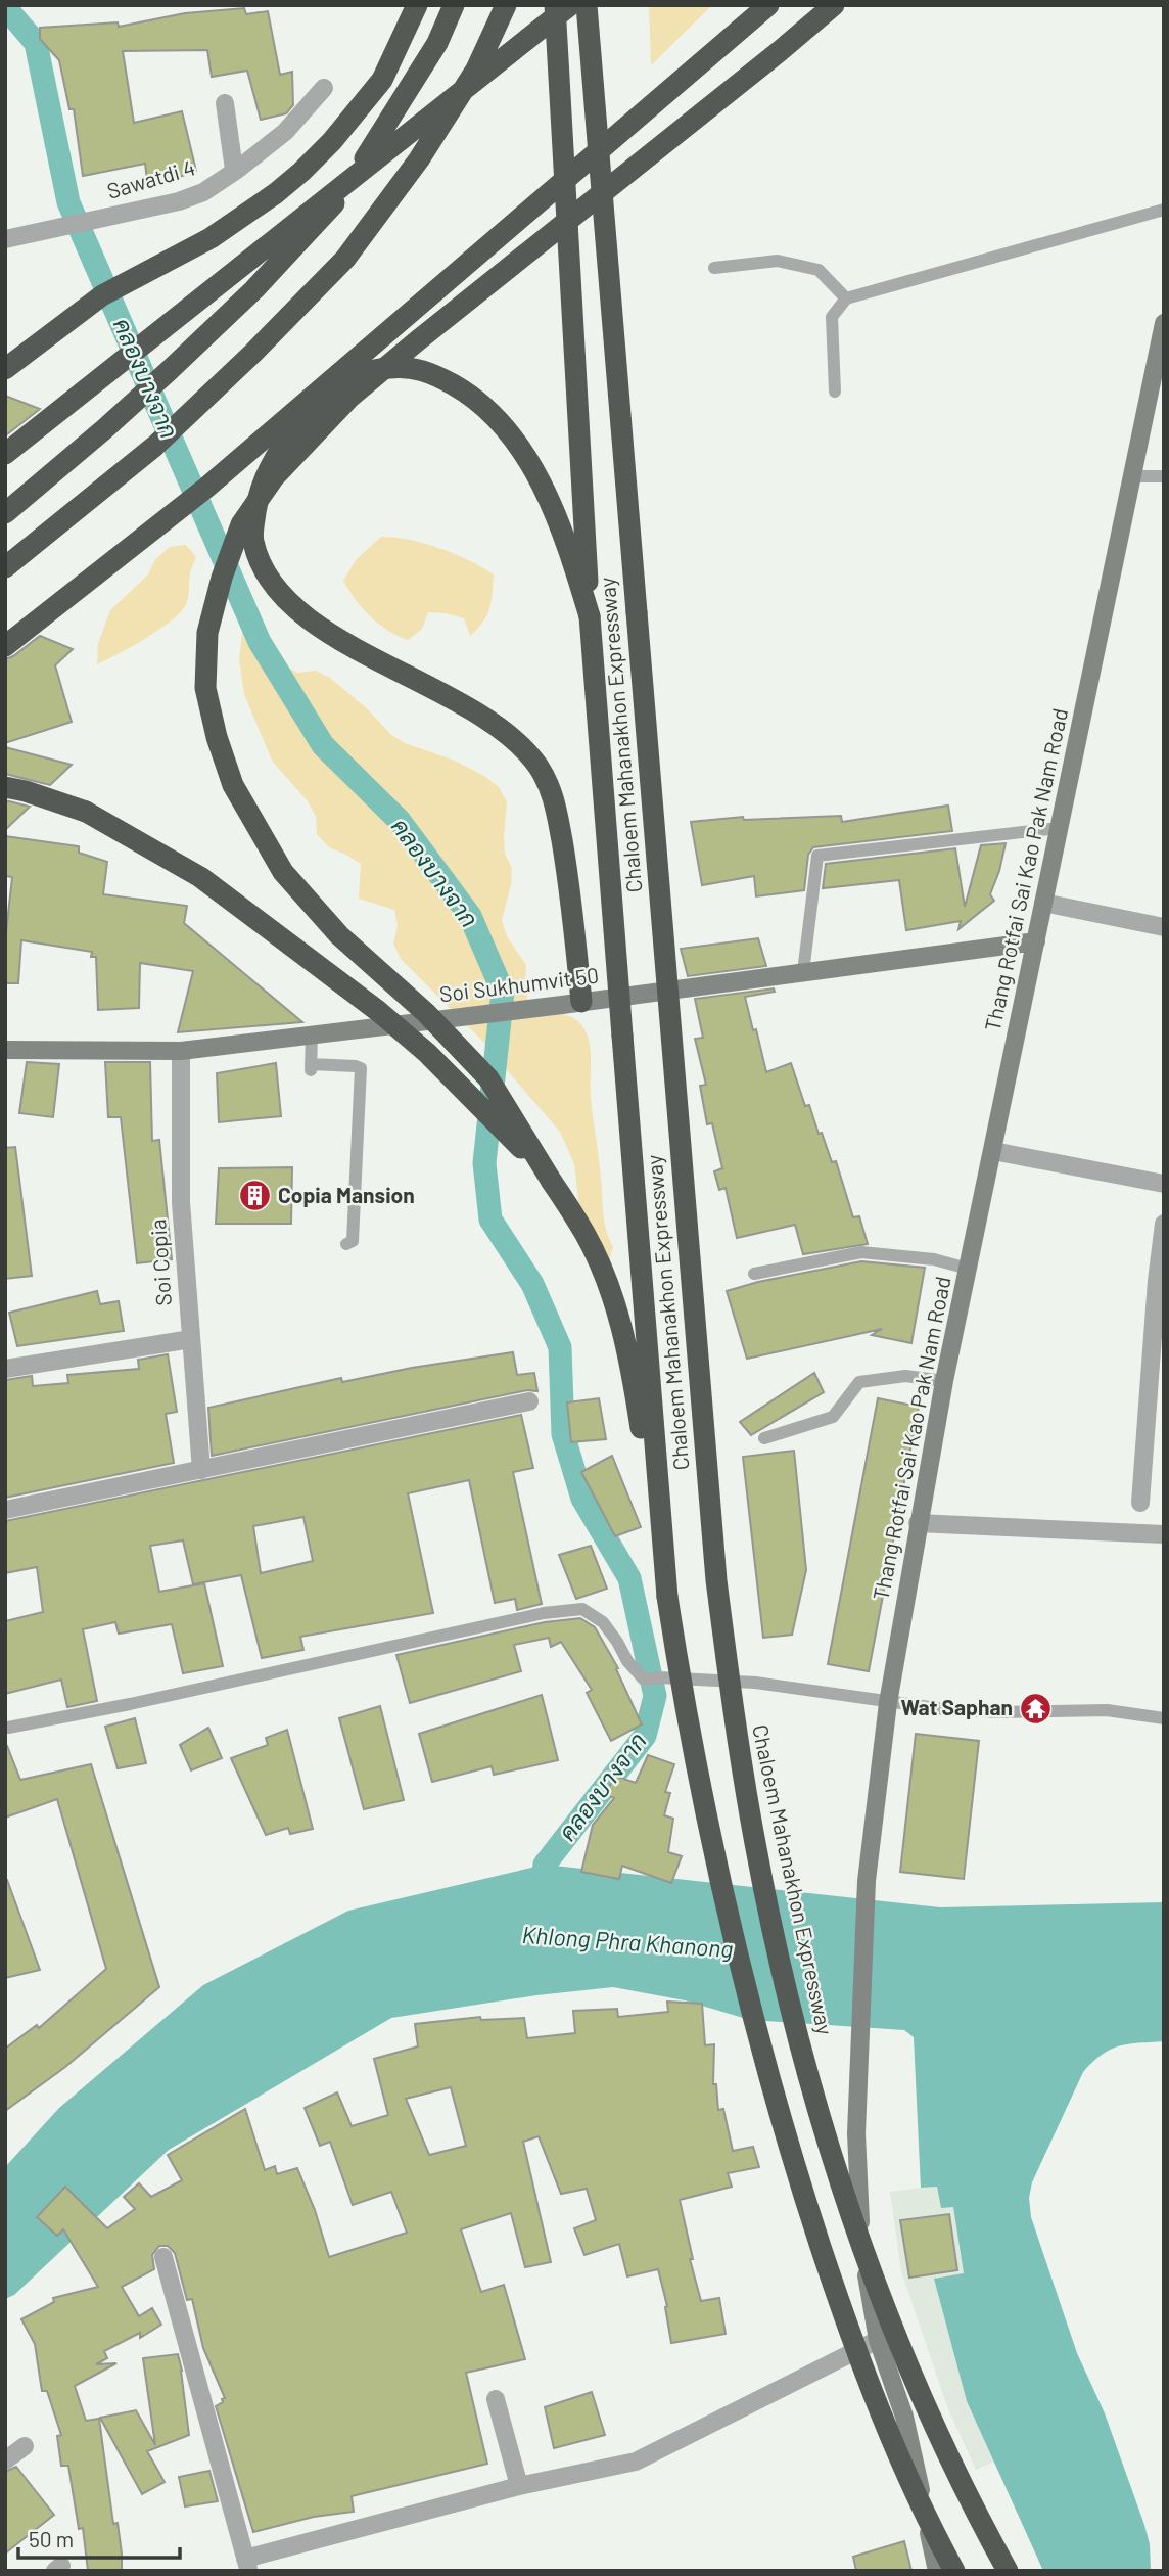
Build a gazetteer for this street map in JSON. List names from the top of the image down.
{
  "streets": {
    "highway": ["Chaloem Mahanakhon Expressway"],
    "main road": ["Thang Rotfai Sai Kao Pak Nam Road", "Soi Sukhumvit 50"],
    "street": ["Sawatdi 4", "Soi Copia"]
  },
  "crossings": [
    ["Thang Rotfai Sai Kao Pak Nam Road", "Soi Sukhumvit 50"],
    ["Soi Sukhumvit 50", "Soi Copia"]
  ],
  "water": ["คลองบางจาก", "Khlong Phra Khanong"],
  "places": {
    "building": ["Copia Mansion"],
    "temple": ["Wat Saphan"]
  },
  "scale_bar": "50 m"
}
